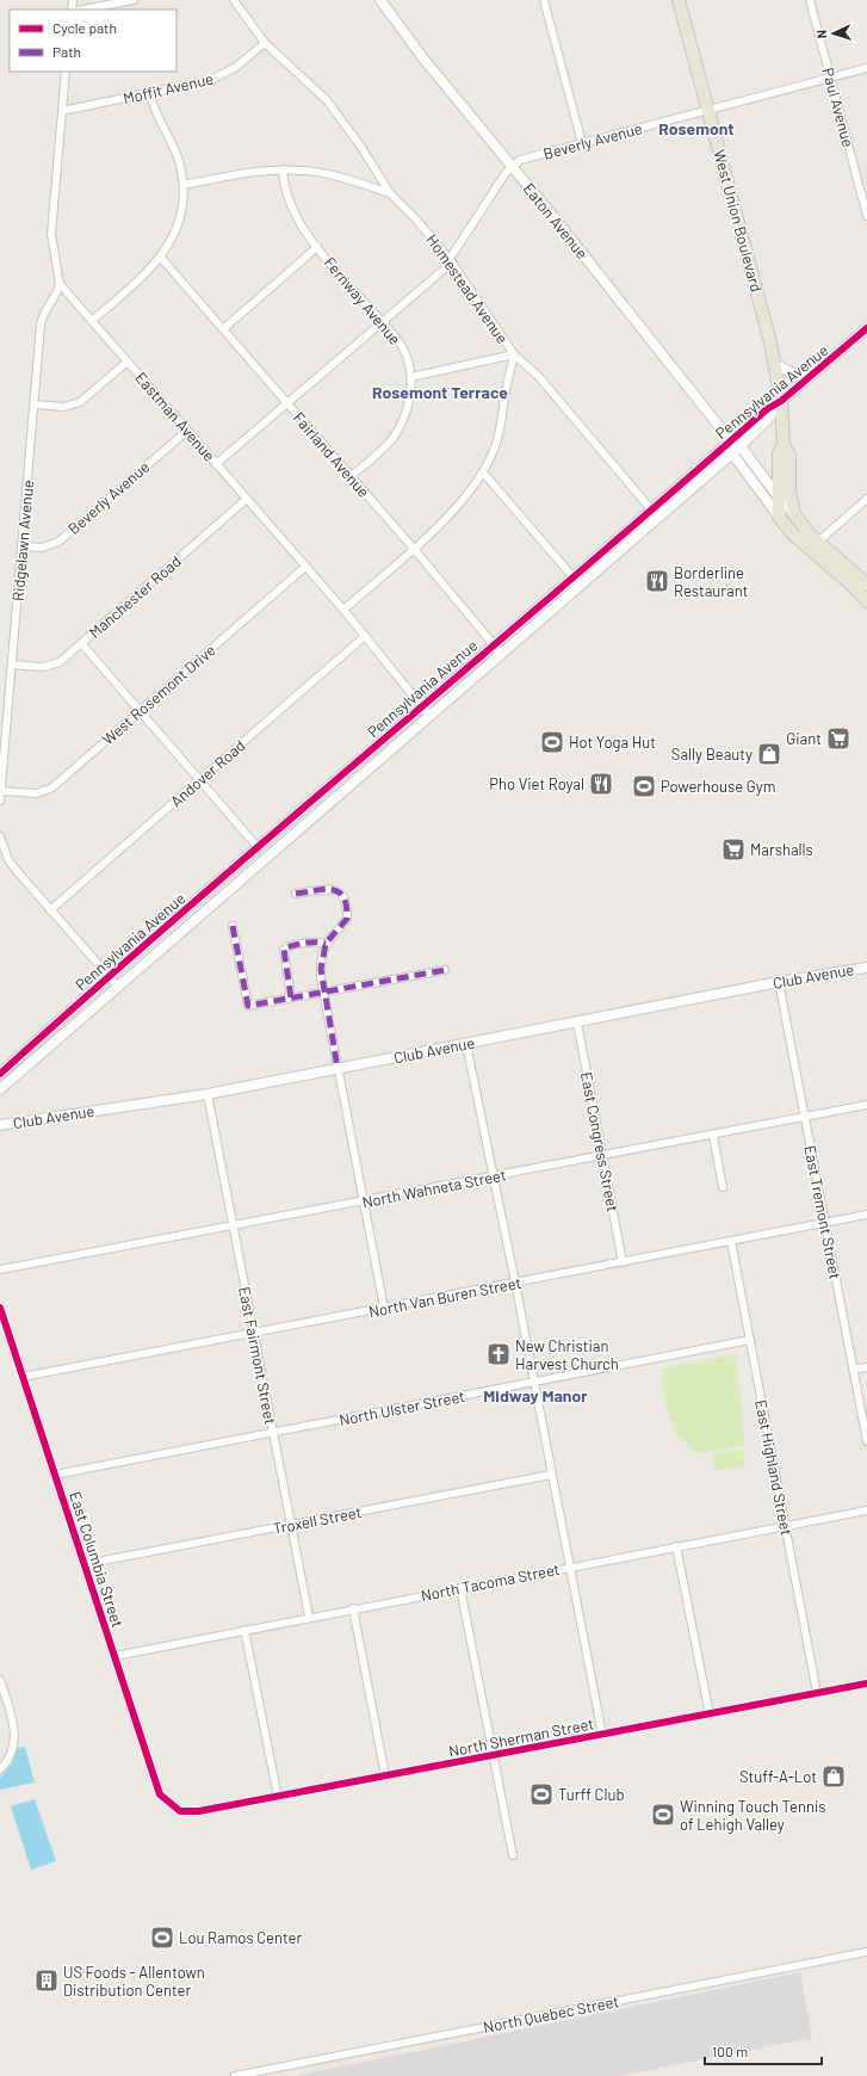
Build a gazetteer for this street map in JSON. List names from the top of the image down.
{
  "streets": {
    "main road": ["West Union Boulevard"],
    "street": [
      "Moffit Avenue",
      "Paul Avenue",
      "Beverly Avenue",
      "Eaton Avenue",
      "Homestead Avenue",
      "Fernway Avenue",
      "Pennsylvania Avenue",
      "Eastman Avenue",
      "Fairland Avenue",
      "Ridgelawn Avenue",
      "Manchester Road",
      "West Rosemont Drive",
      "Andover Road",
      "Club Avenue",
      "East Congress Street",
      "North Wahneta Street",
      "East Tremont Street",
      "North Van Buren Street",
      "East Fairmont Street",
      "North Ulster Street",
      "East Highland Street",
      "Troxell Street",
      "East Columbia Street",
      "North Tacoma Street",
      "North Sherman Street",
      "North Quebec Street"
    ]
  },
  "crossings": [
    ["Moffit Avenue", "Homestead Avenue"],
    ["Paul Avenue", "Beverly Avenue"],
    ["Beverly Avenue", "Eaton Avenue"],
    ["Beverly Avenue", "West Union Boulevard"],
    ["Beverly Avenue", "Eastman Avenue"],
    ["Beverly Avenue", "Ridgelawn Avenue"],
    ["Eaton Avenue", "West Union Boulevard"],
    ["Eaton Avenue", "Pennsylvania Avenue"],
    ["West Union Boulevard", "Pennsylvania Avenue"],
    ["Homestead Avenue", "Pennsylvania Avenue"],
    ["Fernway Avenue", "Fairland Avenue"],
    ["Pennsylvania Avenue", "Eastman Avenue"],
    ["Pennsylvania Avenue", "Fairland Avenue"],
    ["Eastman Avenue", "Ridgelawn Avenue"],
    ["Eastman Avenue", "Manchester Road"],
    ["Eastman Avenue", "West Rosemont Drive"],
    ["Eastman Avenue", "Andover Road"],
    ["Ridgelawn Avenue", "Manchester Road"],
    ["Ridgelawn Avenue", "West Rosemont Drive"],
    ["Club Avenue", "East Congress Street"],
    ["Club Avenue", "East Tremont Street"],
    ["Club Avenue", "East Fairmont Street"],
    ["East Congress Street", "North Wahneta Street"],
    ["East Congress Street", "North Van Buren Street"],
    ["North Wahneta Street", "East Tremont Street"],
    ["North Wahneta Street", "East Fairmont Street"],
    ["East Tremont Street", "North Van Buren Street"],
    ["North Van Buren Street", "East Fairmont Street"],
    ["North Van Buren Street", "East Highland Street"],
    ["North Van Buren Street", "East Columbia Street"],
    ["East Fairmont Street", "North Ulster Street"],
    ["East Fairmont Street", "Troxell Street"],
    ["East Fairmont Street", "North Tacoma Street"],
    ["North Ulster Street", "East Highland Street"],
    ["North Ulster Street", "East Columbia Street"],
    ["East Highland Street", "North Tacoma Street"],
    ["East Highland Street", "North Sherman Street"],
    ["Troxell Street", "East Columbia Street"],
    ["East Columbia Street", "North Tacoma Street"],
    ["East Columbia Street", "North Sherman Street"]
  ],
  "districts": ["Rosemont", "Rosemont Terrace", "Midway Manor"],
  "places": {
    "restaurant": ["Borderline Restaurant", "Pho Viet Royal"],
    "supermarket": ["Giant", "Marshalls"],
    "sports": [
      "Hot Yoga Hut",
      "Powerhouse Gym",
      "Turff Club",
      "Winning Touch Tennis of Lehigh Valley",
      "Lou Ramos Center"
    ],
    "shop": ["Sally Beauty", "Stuff-A-Lot"],
    "church": ["New Christian Harvest Church"],
    "building": ["US Foods - Allentown Distribution Center"]
  },
  "legend": ["Cycle path", "Path"],
  "scale_bar": "100 m",
  "north": "left"
}
